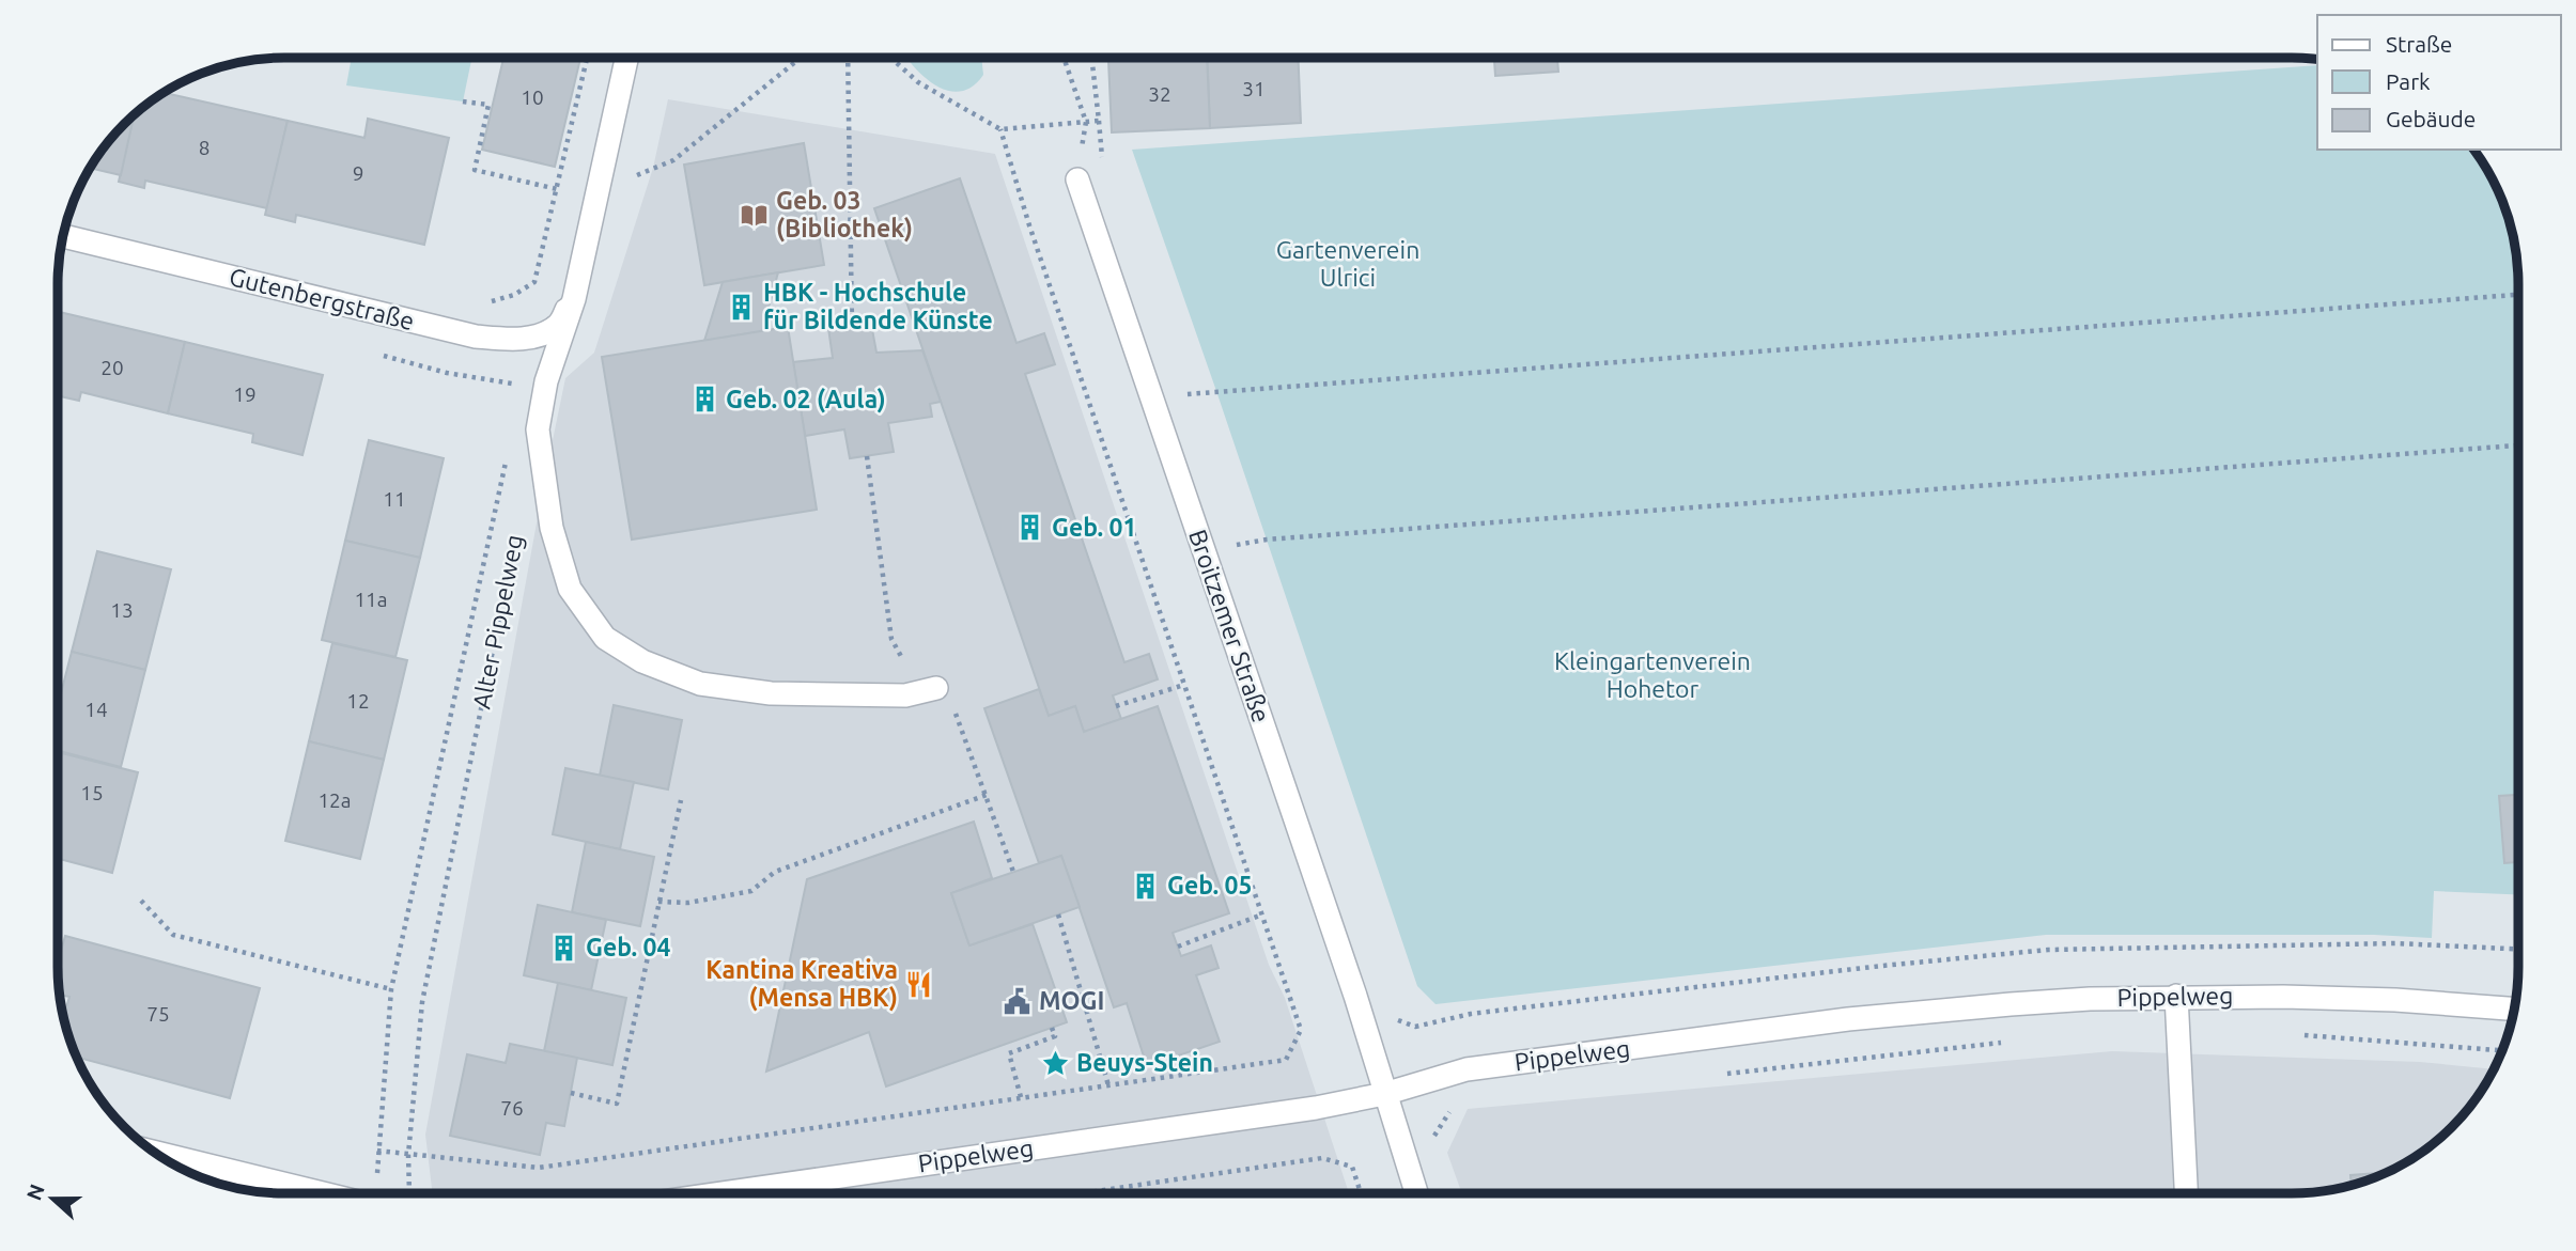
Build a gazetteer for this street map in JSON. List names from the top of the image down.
{
  "streets": {
    "street": ["Gutenbergstraße", "Broitzemer Straße", "Pippelweg"],
    "path": ["Alter Pippelweg"]
  },
  "crossings": [
    ["Broitzemer Straße", "Pippelweg"]
  ],
  "parks": ["Gartenverein Ulrici", "Kleingartenverein Hohetor"],
  "places": {
    "library": ["Geb. 03 (Bibliothek)"],
    "building": [
      "HBK - Hochschule für Bildende Künste",
      "Geb. 02 (Aula)",
      "Geb. 01",
      "Geb. 05",
      "Geb. 04"
    ],
    "restaurant": ["Kantina Kreativa (Mensa HBK)"],
    "public building": ["MOGI"],
    "place": ["Beuys-Stein"]
  },
  "house_numbers": [
    "31",
    "32",
    "10",
    "8",
    "9",
    "20",
    "19",
    "11",
    "11a",
    "13",
    "12",
    "14",
    "15",
    "12a",
    "75",
    "76"
  ],
  "legend": ["Straße", "Park", "Gebäude"],
  "north": "left"
}
